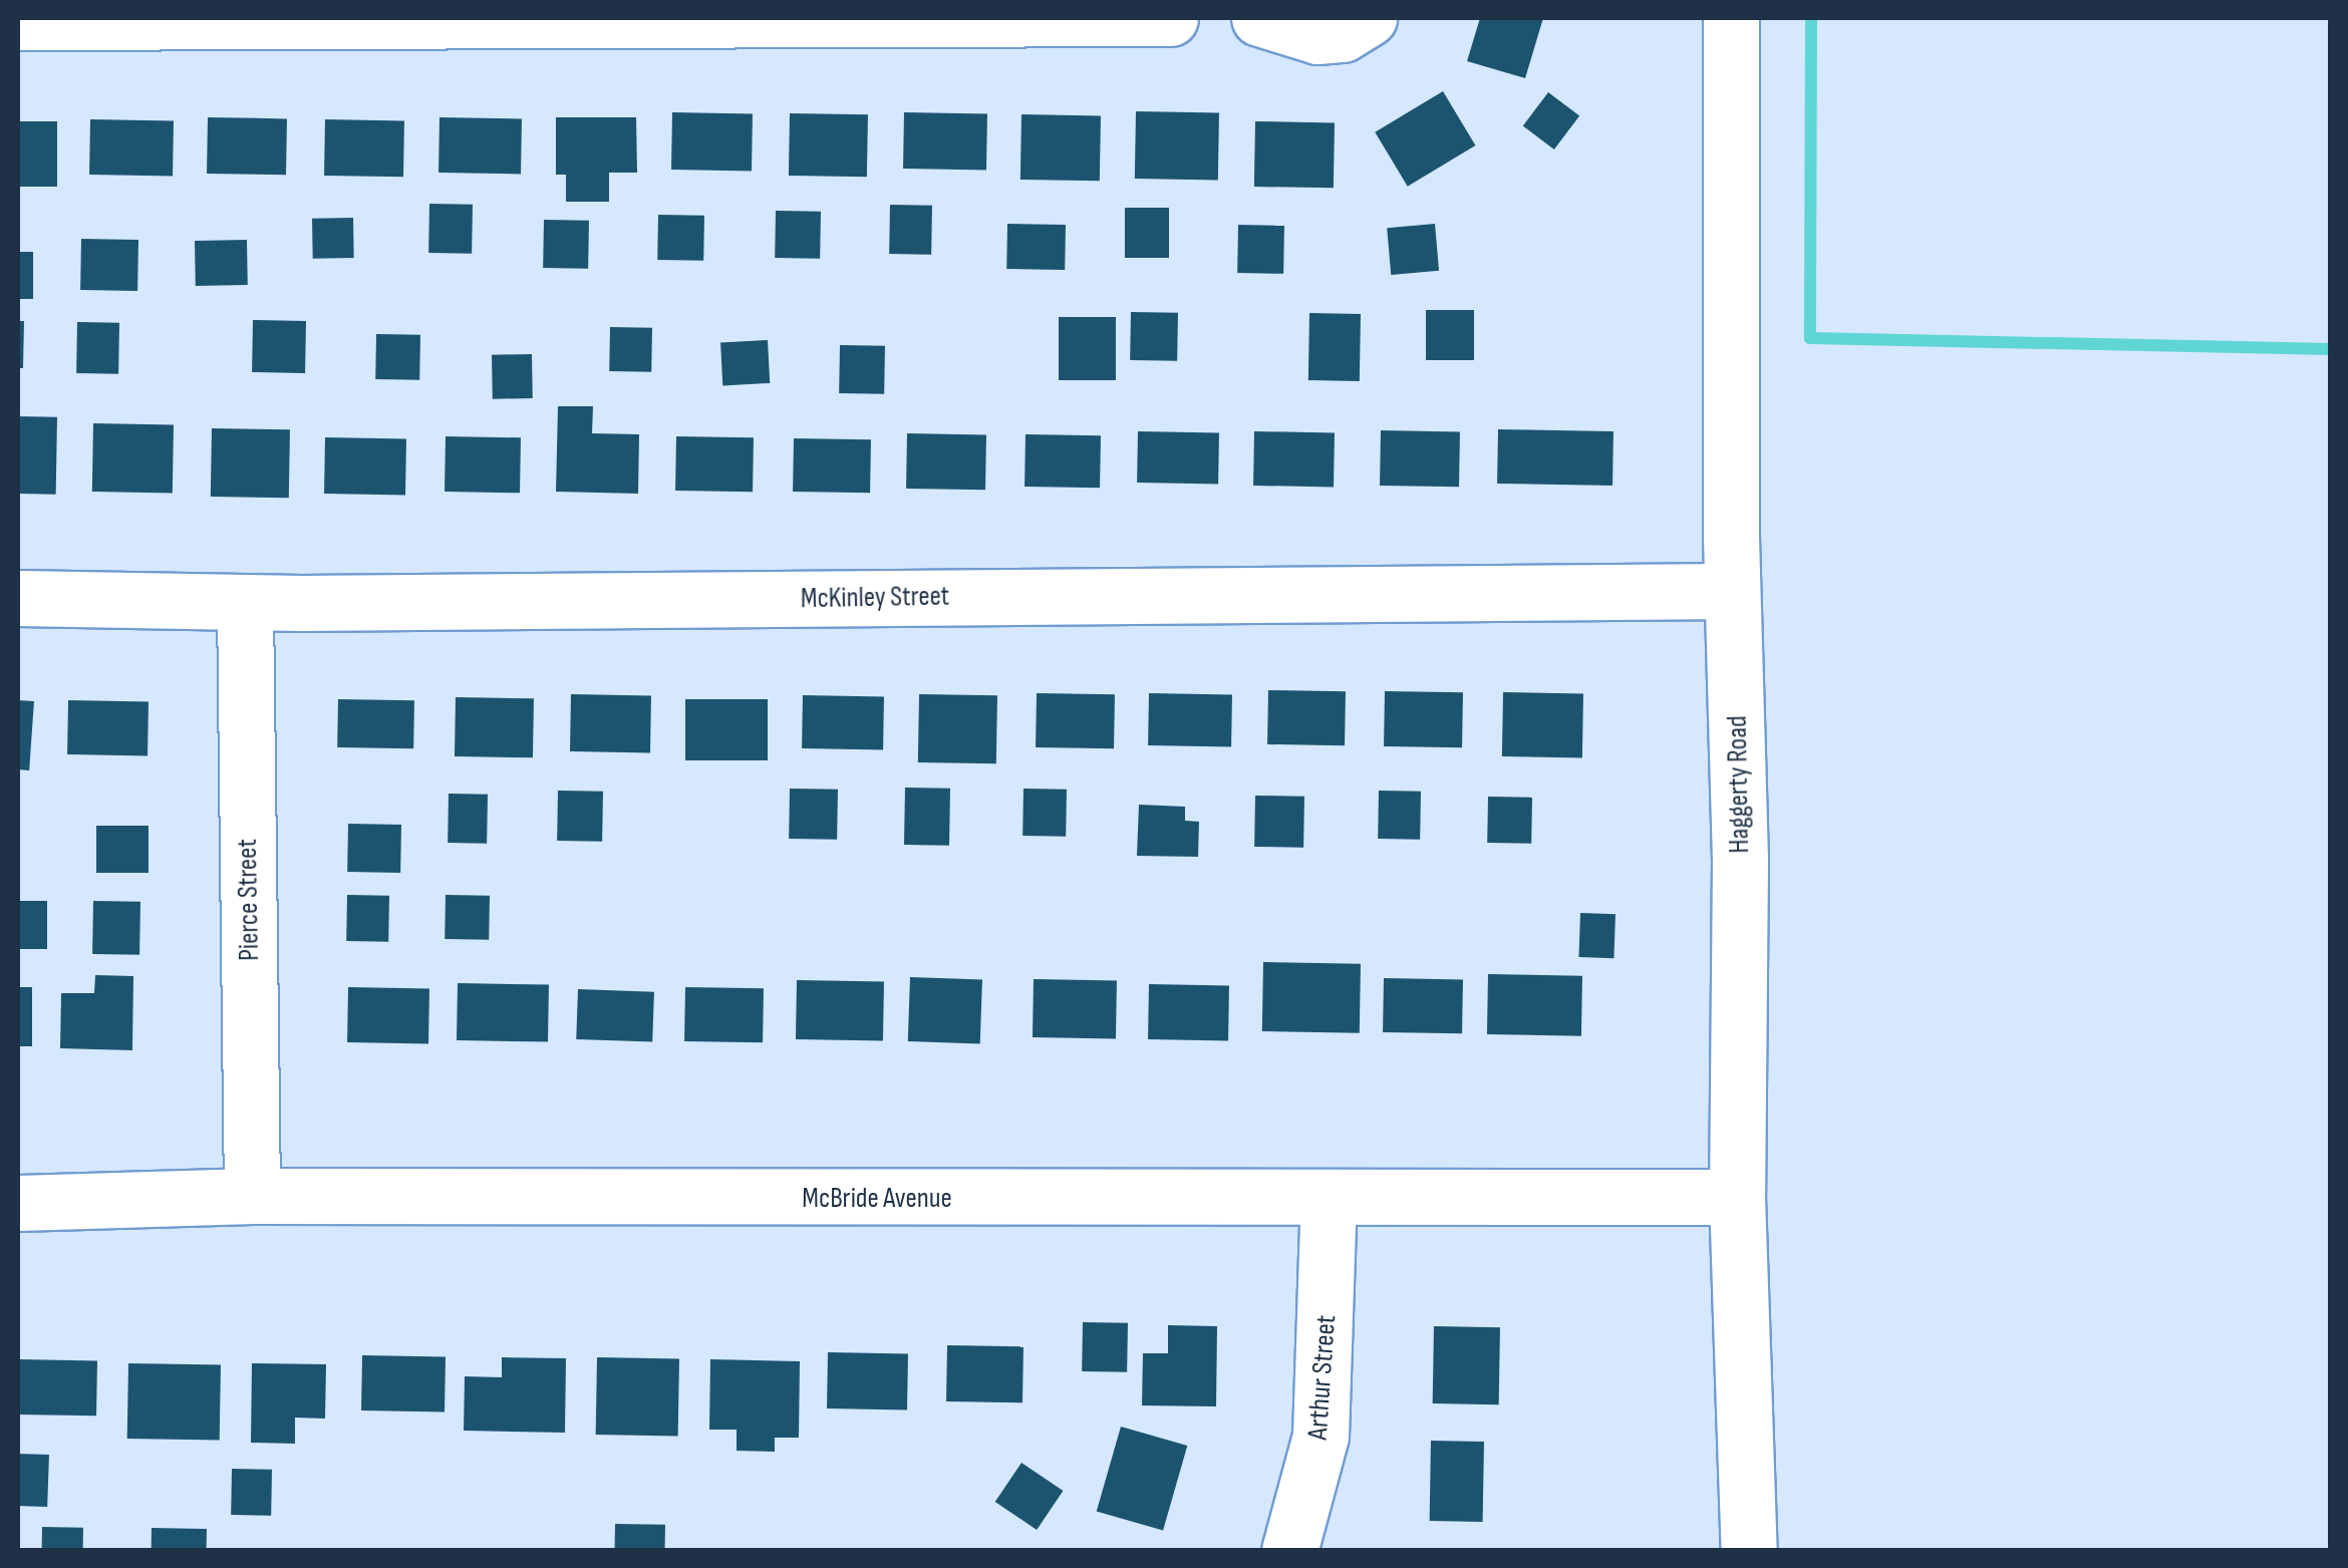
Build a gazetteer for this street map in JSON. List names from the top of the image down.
{
  "streets": {
    "street": [
      "McKinley Street",
      "Haggerty Road",
      "Pierce Street",
      "McBride Avenue",
      "Arthur Street"
    ]
  },
  "crossings": [
    ["McKinley Street", "Haggerty Road"],
    ["McKinley Street", "Pierce Street"],
    ["Haggerty Road", "McBride Avenue"],
    ["Pierce Street", "McBride Avenue"],
    ["McBride Avenue", "Arthur Street"]
  ]
}
